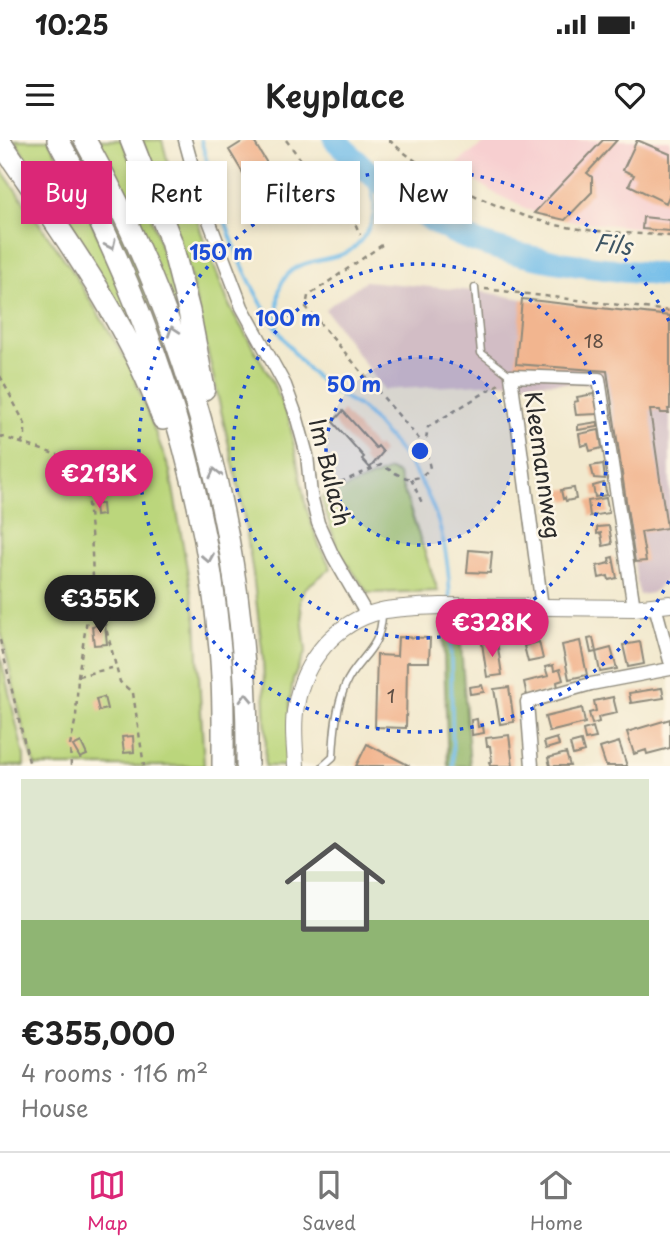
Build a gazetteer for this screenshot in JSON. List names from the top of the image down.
{
  "streets": {
    "street": ["Kleemannweg", "Im Bulach"]
  },
  "water": ["Fils"],
  "house_numbers": ["18", "1"],
  "page": {
    "status": "10:25",
    "header": "Keyplace",
    "chip": [
      "Buy",
      "Rent",
      "Filters",
      "New"
    ],
    "price": ["€213K", "€355K", "€328K"],
    "list": [
      {
        "name": "€355,000",
        "note": "4 rooms · 116 m² · House"
      }
    ],
    "tabs": ["Map", "Saved", "Home"]
  },
  "rings": ["150 m", "100 m", "50 m"]
}
